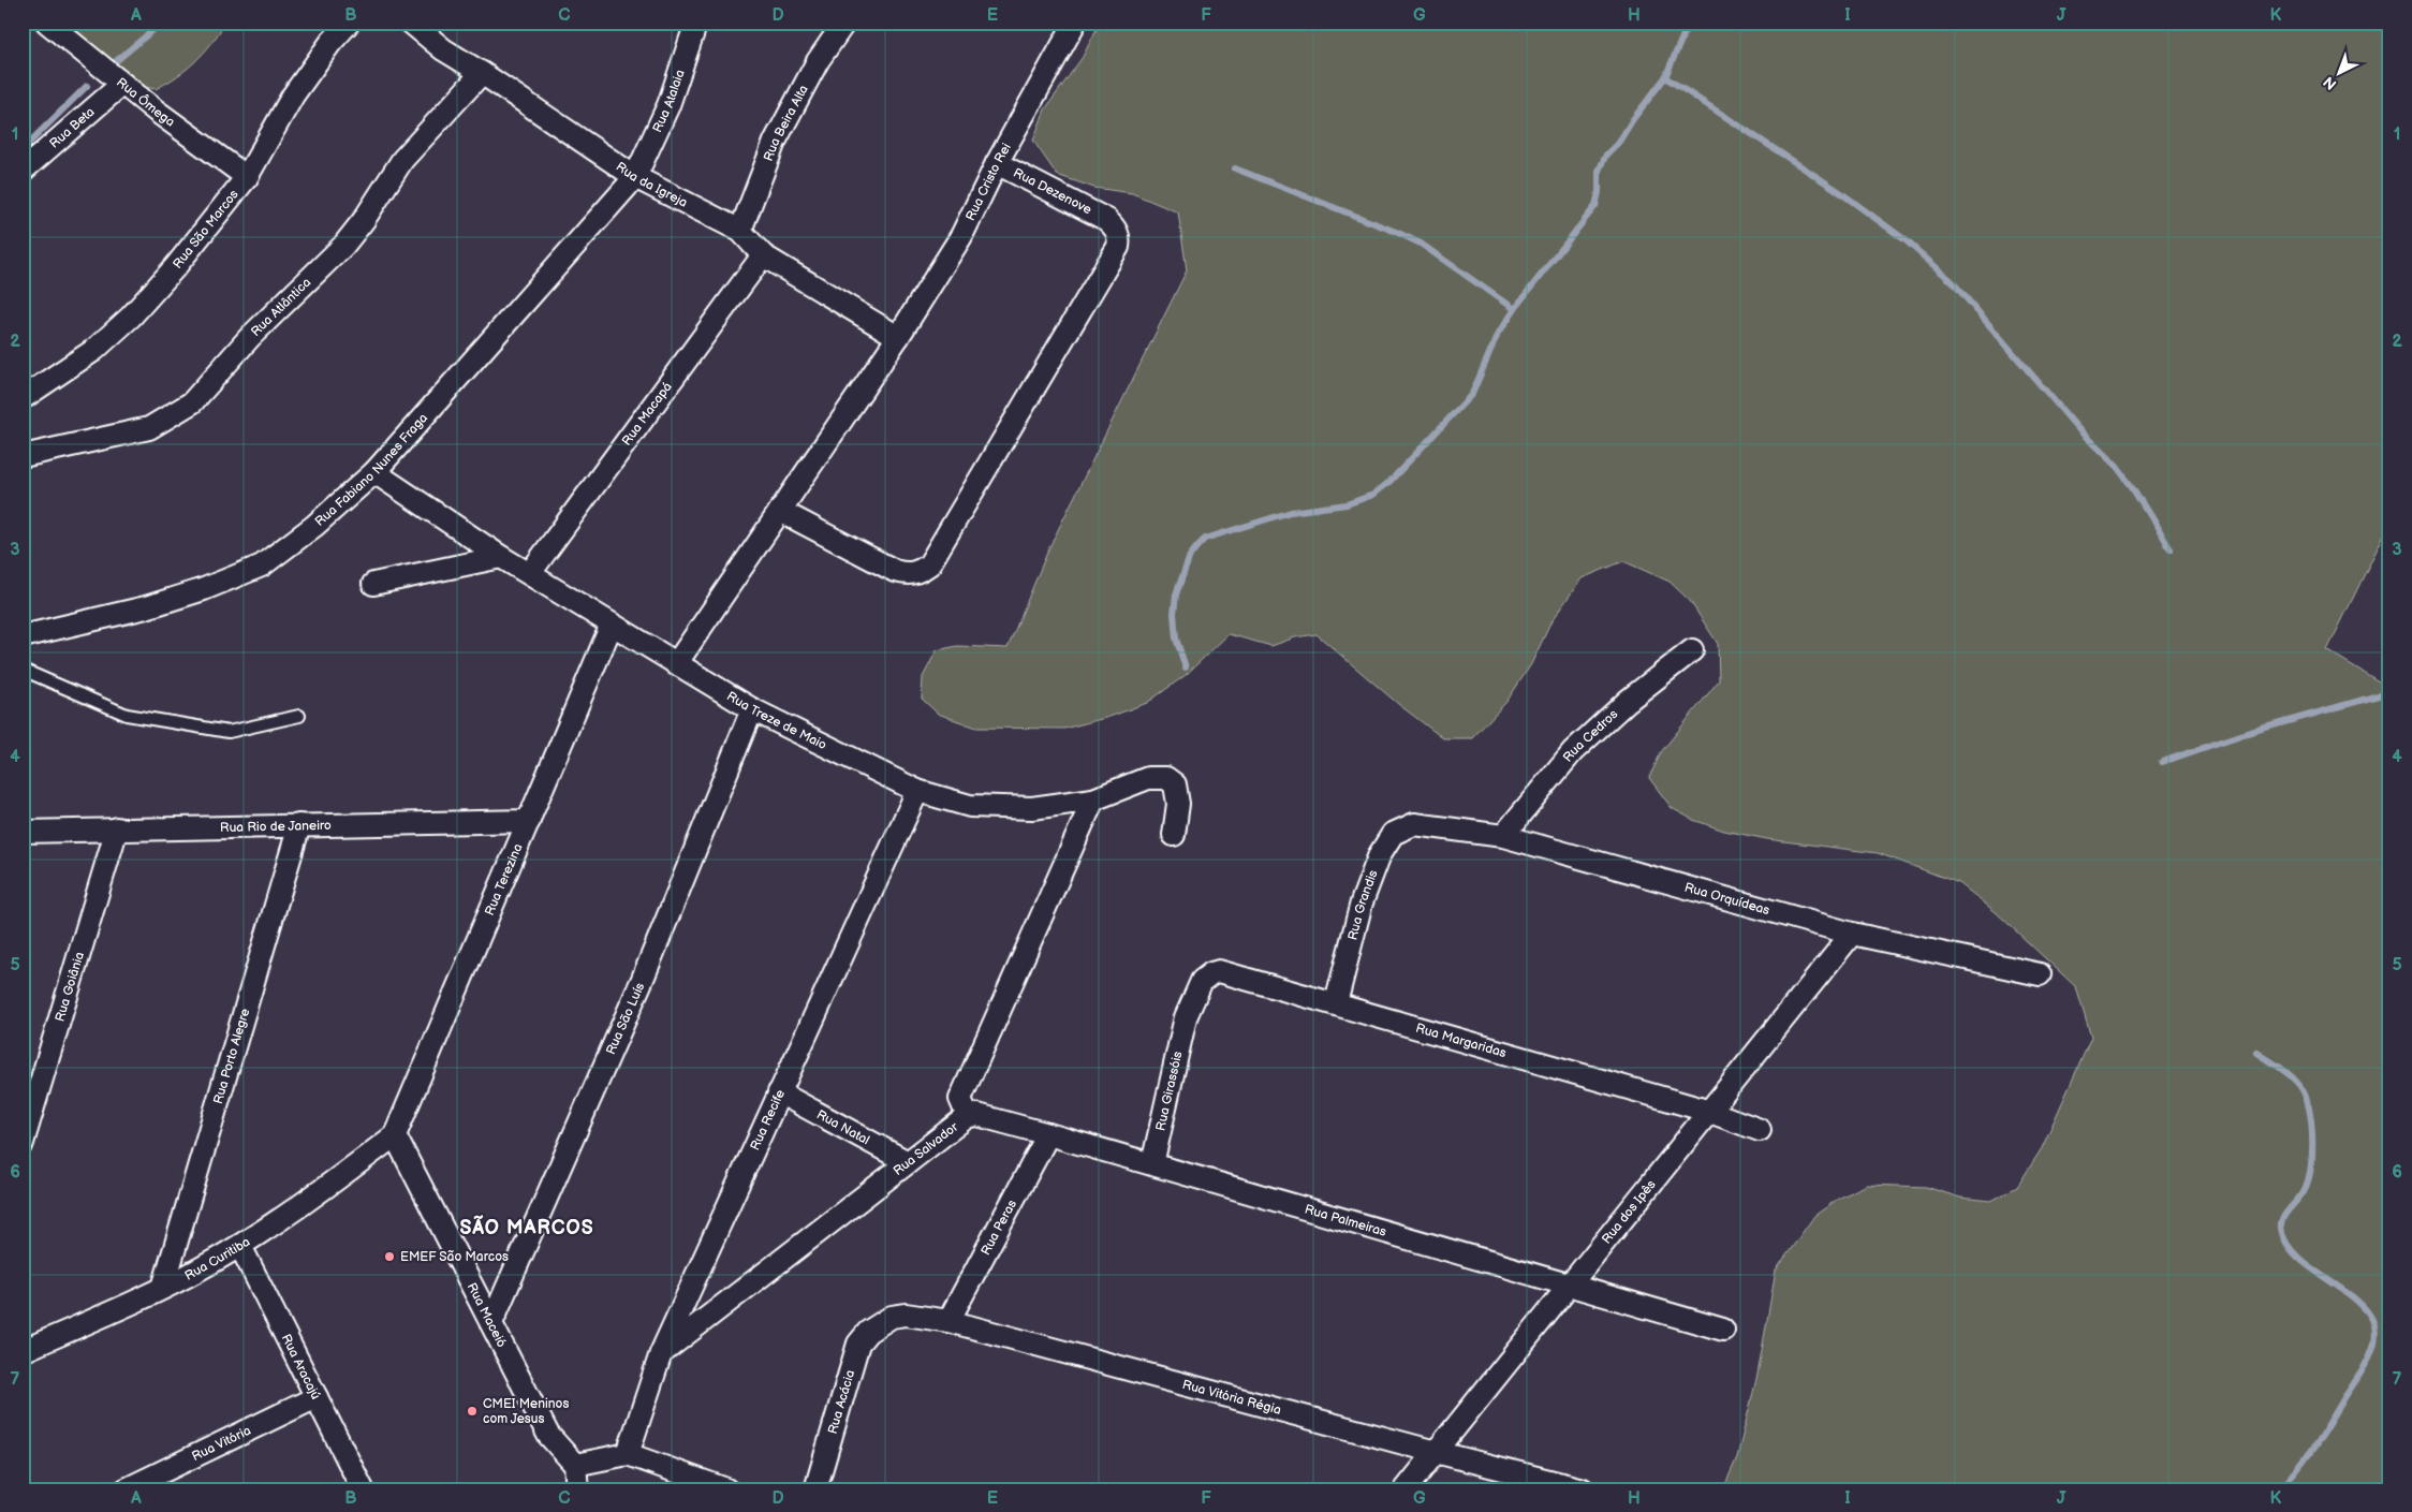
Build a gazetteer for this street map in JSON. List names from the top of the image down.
{
  "streets": {
    "street": [
      "Rua Atalaia",
      "Rua Ômega",
      "Rua Beira Alta",
      "Rua Beta",
      "Rua Cristo Rei",
      "Rua da Igreja",
      "Rua Dezenove",
      "Rua São Marcos",
      "Rua Atlântica",
      "Rua Macapá",
      "Rua Fabiano Nunes Fraga",
      "Rua Treze de Maio",
      "Rua Cedros",
      "Rua Rio de Janeiro",
      "Rua Terezina",
      "Rua Orquídeas",
      "Rua Grandis",
      "Rua Goiânia",
      "Rua São Luís",
      "Rua Margaridas",
      "Rua Porto Alegre",
      "Rua Girassóis",
      "Rua Recife",
      "Rua Natal",
      "Rua Salvador",
      "Rua dos Ipês",
      "Rua Palmeiras",
      "Rua Peras",
      "Rua Curitiba",
      "Rua Maceió",
      "Rua Aracajú",
      "Rua Vitória Régia",
      "Rua Acácia",
      "Rua Vitória"
    ]
  },
  "crossings": [
    ["Rua Atalaia", "Rua da Igreja"],
    ["Rua Atalaia", "Rua Fabiano Nunes Fraga"],
    ["Rua Ômega", "Rua Beta"],
    ["Rua Ômega", "Rua São Marcos"],
    ["Rua Beira Alta", "Rua da Igreja"],
    ["Rua Cristo Rei", "Rua da Igreja"],
    ["Rua Cristo Rei", "Rua Dezenove"],
    ["Rua Cristo Rei", "Rua Treze de Maio"],
    ["Rua da Igreja", "Rua Atlântica"],
    ["Rua da Igreja", "Rua Macapá"],
    ["Rua da Igreja", "Rua Fabiano Nunes Fraga"],
    ["Rua Macapá", "Rua Treze de Maio"],
    ["Rua Fabiano Nunes Fraga", "Rua Treze de Maio"],
    ["Rua Treze de Maio", "Rua Terezina"],
    ["Rua Treze de Maio", "Rua São Luís"],
    ["Rua Treze de Maio", "Rua Recife"],
    ["Rua Treze de Maio", "Rua Salvador"],
    ["Rua Cedros", "Rua Orquídeas"],
    ["Rua Rio de Janeiro", "Rua Terezina"],
    ["Rua Rio de Janeiro", "Rua Goiânia"],
    ["Rua Rio de Janeiro", "Rua Porto Alegre"],
    ["Rua Terezina", "Rua Curitiba"],
    ["Rua Terezina", "Rua Maceió"],
    ["Rua Orquídeas", "Rua Grandis"],
    ["Rua Orquídeas", "Rua dos Ipês"],
    ["Rua Grandis", "Rua Margaridas"],
    ["Rua São Luís", "Rua Maceió"],
    ["Rua Margaridas", "Rua Girassóis"],
    ["Rua Margaridas", "Rua dos Ipês"],
    ["Rua Porto Alegre", "Rua Curitiba"],
    ["Rua Girassóis", "Rua Palmeiras"],
    ["Rua Recife", "Rua Natal"],
    ["Rua Recife", "Rua Salvador"],
    ["Rua Natal", "Rua Salvador"],
    ["Rua Salvador", "Rua Palmeiras"],
    ["Rua dos Ipês", "Rua Palmeiras"],
    ["Rua dos Ipês", "Rua Vitória Régia"],
    ["Rua Palmeiras", "Rua Peras"],
    ["Rua Peras", "Rua Vitória Régia"],
    ["Rua Curitiba", "Rua Maceió"],
    ["Rua Curitiba", "Rua Aracajú"],
    ["Rua Aracajú", "Rua Vitória"],
    ["Rua Vitória Régia", "Rua Acácia"]
  ],
  "districts": ["SÃO MARCOS"],
  "places": ["EMEF São Marcos", "CMEI Meninos com Jesus"],
  "north": "bottom left",
  "grid": {
    "columns": [
      "A",
      "B",
      "C",
      "D",
      "E",
      "F",
      "G",
      "H",
      "I",
      "J",
      "K"
    ],
    "rows": [
      "1",
      "2",
      "3",
      "4",
      "5",
      "6",
      "7"
    ]
  }
}
